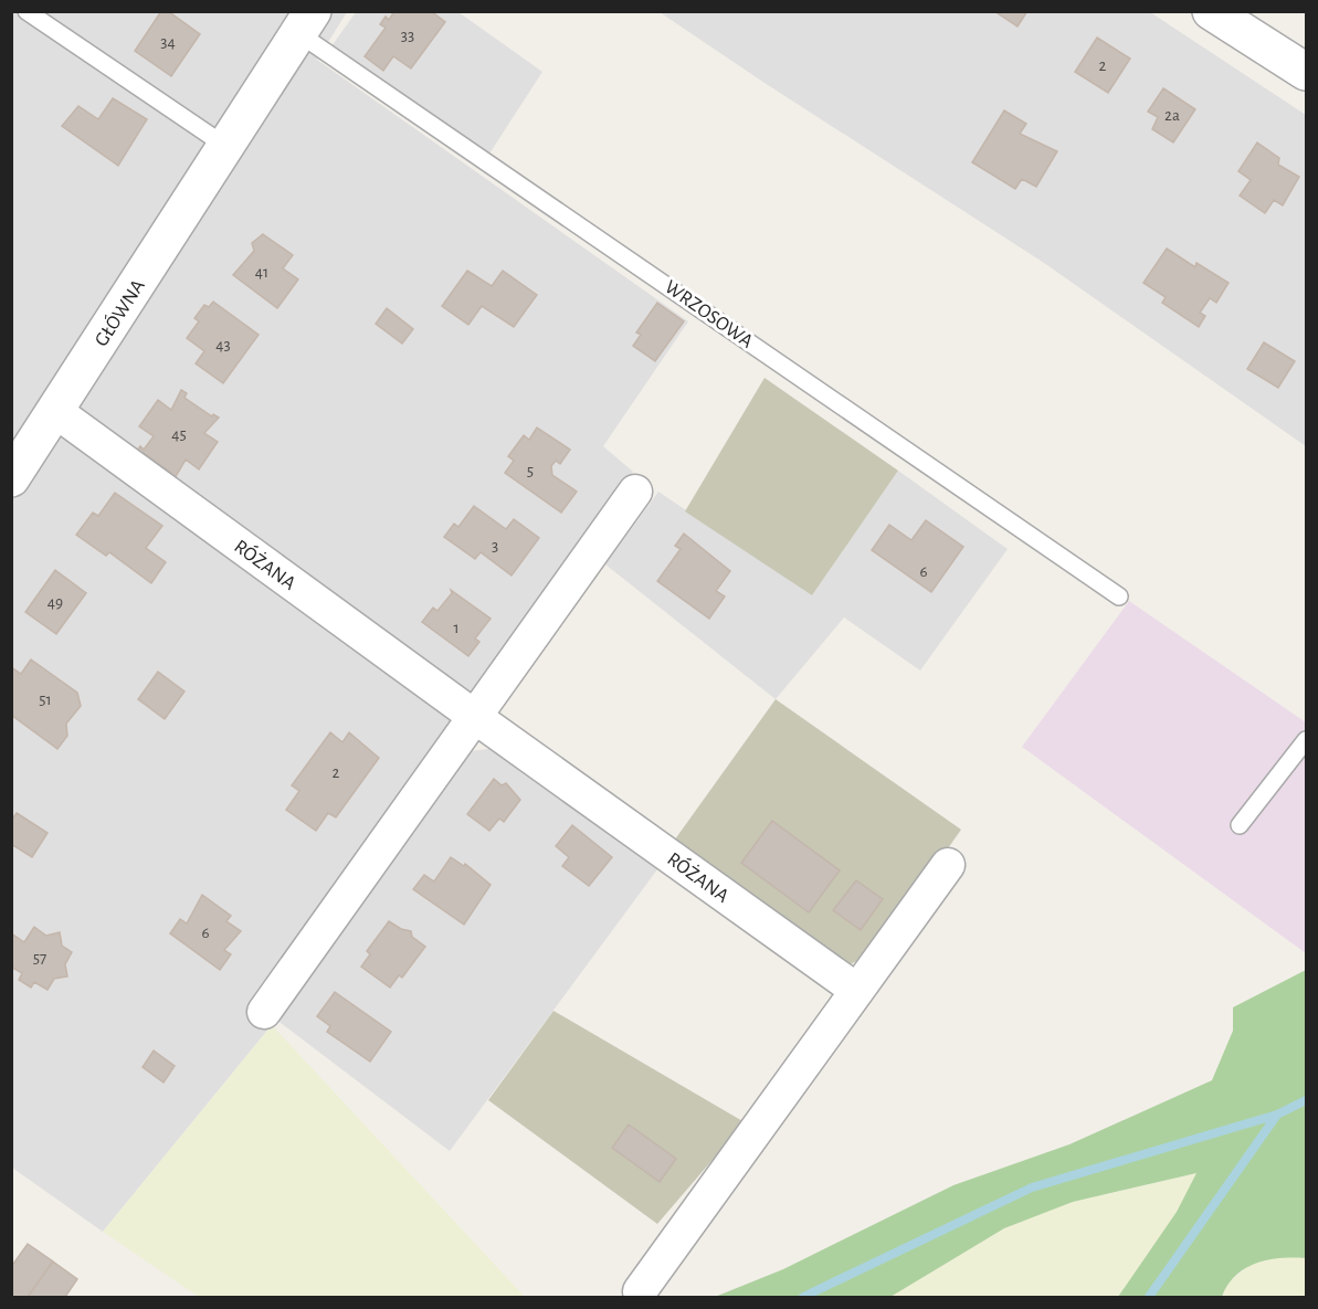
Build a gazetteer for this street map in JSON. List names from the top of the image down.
{
  "streets": {
    "street": ["GŁÓWNA", "RÓŻANA"],
    "lane": ["WRZOSOWA"]
  },
  "crossings": [
    ["GŁÓWNA", "WRZOSOWA"],
    ["GŁÓWNA", "RÓŻANA"]
  ],
  "house_numbers": [
    "33",
    "34",
    "2",
    "2a",
    "41",
    "43",
    "45",
    "5",
    "3",
    "6",
    "49",
    "1",
    "51",
    "2",
    "6",
    "57"
  ]
}
